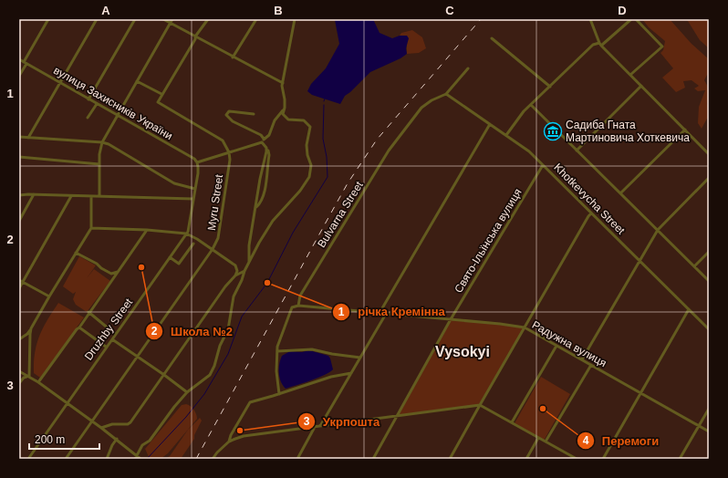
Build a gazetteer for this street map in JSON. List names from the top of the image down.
{
  "streets": {
    "street": [
      "вулиця Захисників України",
      "Khotkevycha Street",
      "Myru Street",
      "Bulvarna Street",
      "Свято-Ільїнська вулиця",
      "Druzhby Street",
      "Радужна вулиця"
    ]
  },
  "crossings": [
    ["вулиця Захисників України", "Druzhby Street"],
    ["Khotkevycha Street", "Bulvarna Street"],
    ["Khotkevycha Street", "Свято-Ільїнська вулиця"],
    ["Bulvarna Street", "Радужна вулиця"],
    ["Свято-Ільїнська вулиця", "Радужна вулиця"]
  ],
  "districts": ["Vysokyi"],
  "places": {
    "museum": ["Садиба Гната Мартиновича Хоткевича"],
    "other": [
      "Школа №2",
      "річка Кремінна",
      "Перемоги",
      "Укрпошта"
    ]
  },
  "scale_bar": "200 m",
  "grid": {
    "columns": [
      "A",
      "B",
      "C",
      "D"
    ],
    "rows": ["1", "2", "3"]
  }
}
